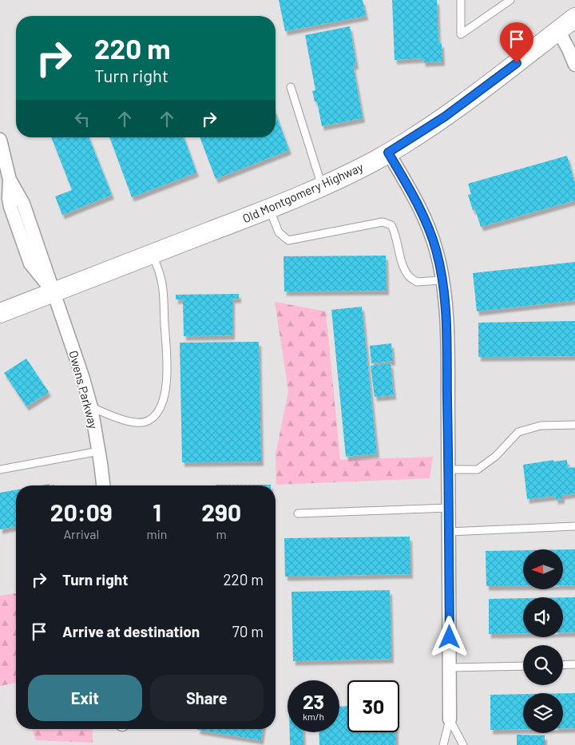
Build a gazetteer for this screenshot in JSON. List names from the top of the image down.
{
  "streets": {
    "street": ["Old Montgomery Highway", "Owens Parkway"]
  },
  "crossings": [
    ["Old Montgomery Highway", "Owens Parkway"]
  ],
  "north": "left",
  "page": {
    "turn": ["220 m", "Turn right"],
    "eta": [
      "20:09",
      "Arrival",
      "1",
      "min",
      "290",
      "m"
    ],
    "list": [
      {
        "name": "Turn right",
        "value": "220 m"
      },
      {
        "name": "Arrive at destination",
        "value": "70 m"
      }
    ],
    "buttons": ["Exit", "Share"],
    "speed": "23 km/h",
    "limit": "30"
  }
}
